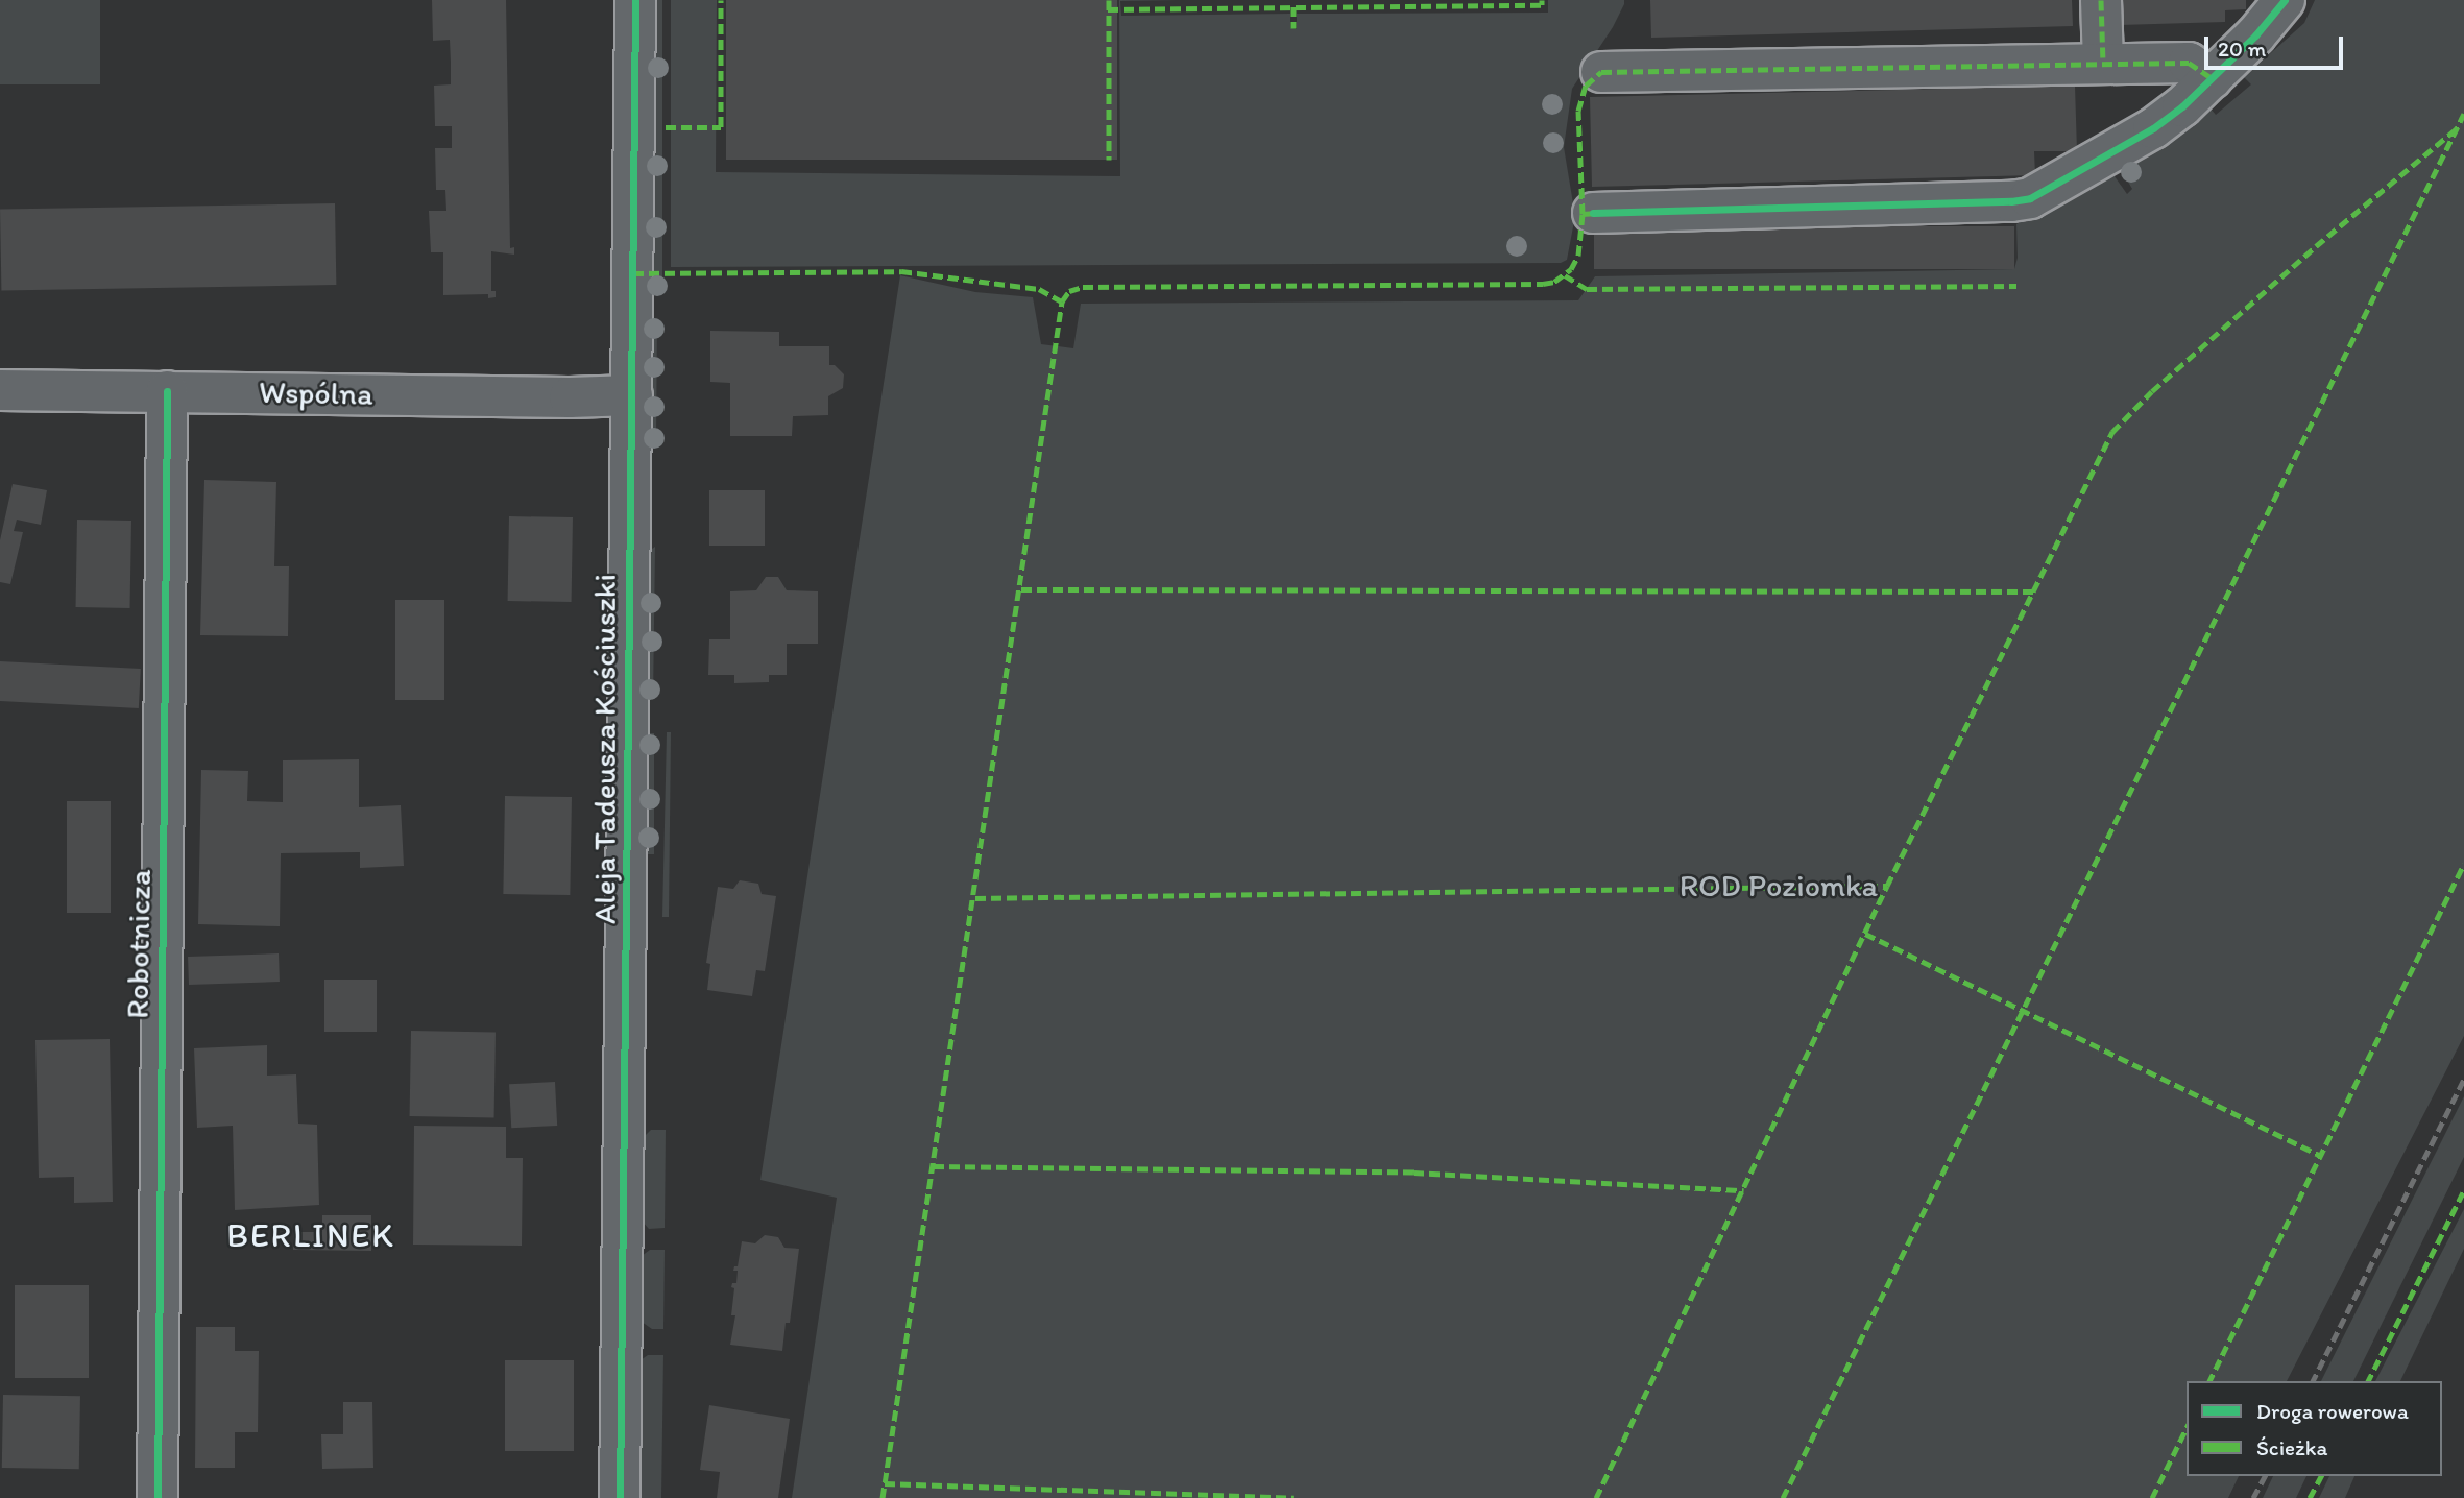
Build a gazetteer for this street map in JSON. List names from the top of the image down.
{
  "streets": {
    "street": ["Wspólna", "Aleja Tadeusza Kościuszki", "Robotnicza"]
  },
  "crossings": [
    ["Wspólna", "Aleja Tadeusza Kościuszki"],
    ["Wspólna", "Robotnicza"]
  ],
  "districts": ["BERLINEK"],
  "parks": ["ROD Poziomka"],
  "legend": ["Droga rowerowa", "Ścieżka"],
  "scale_bar": "20 m"
}
